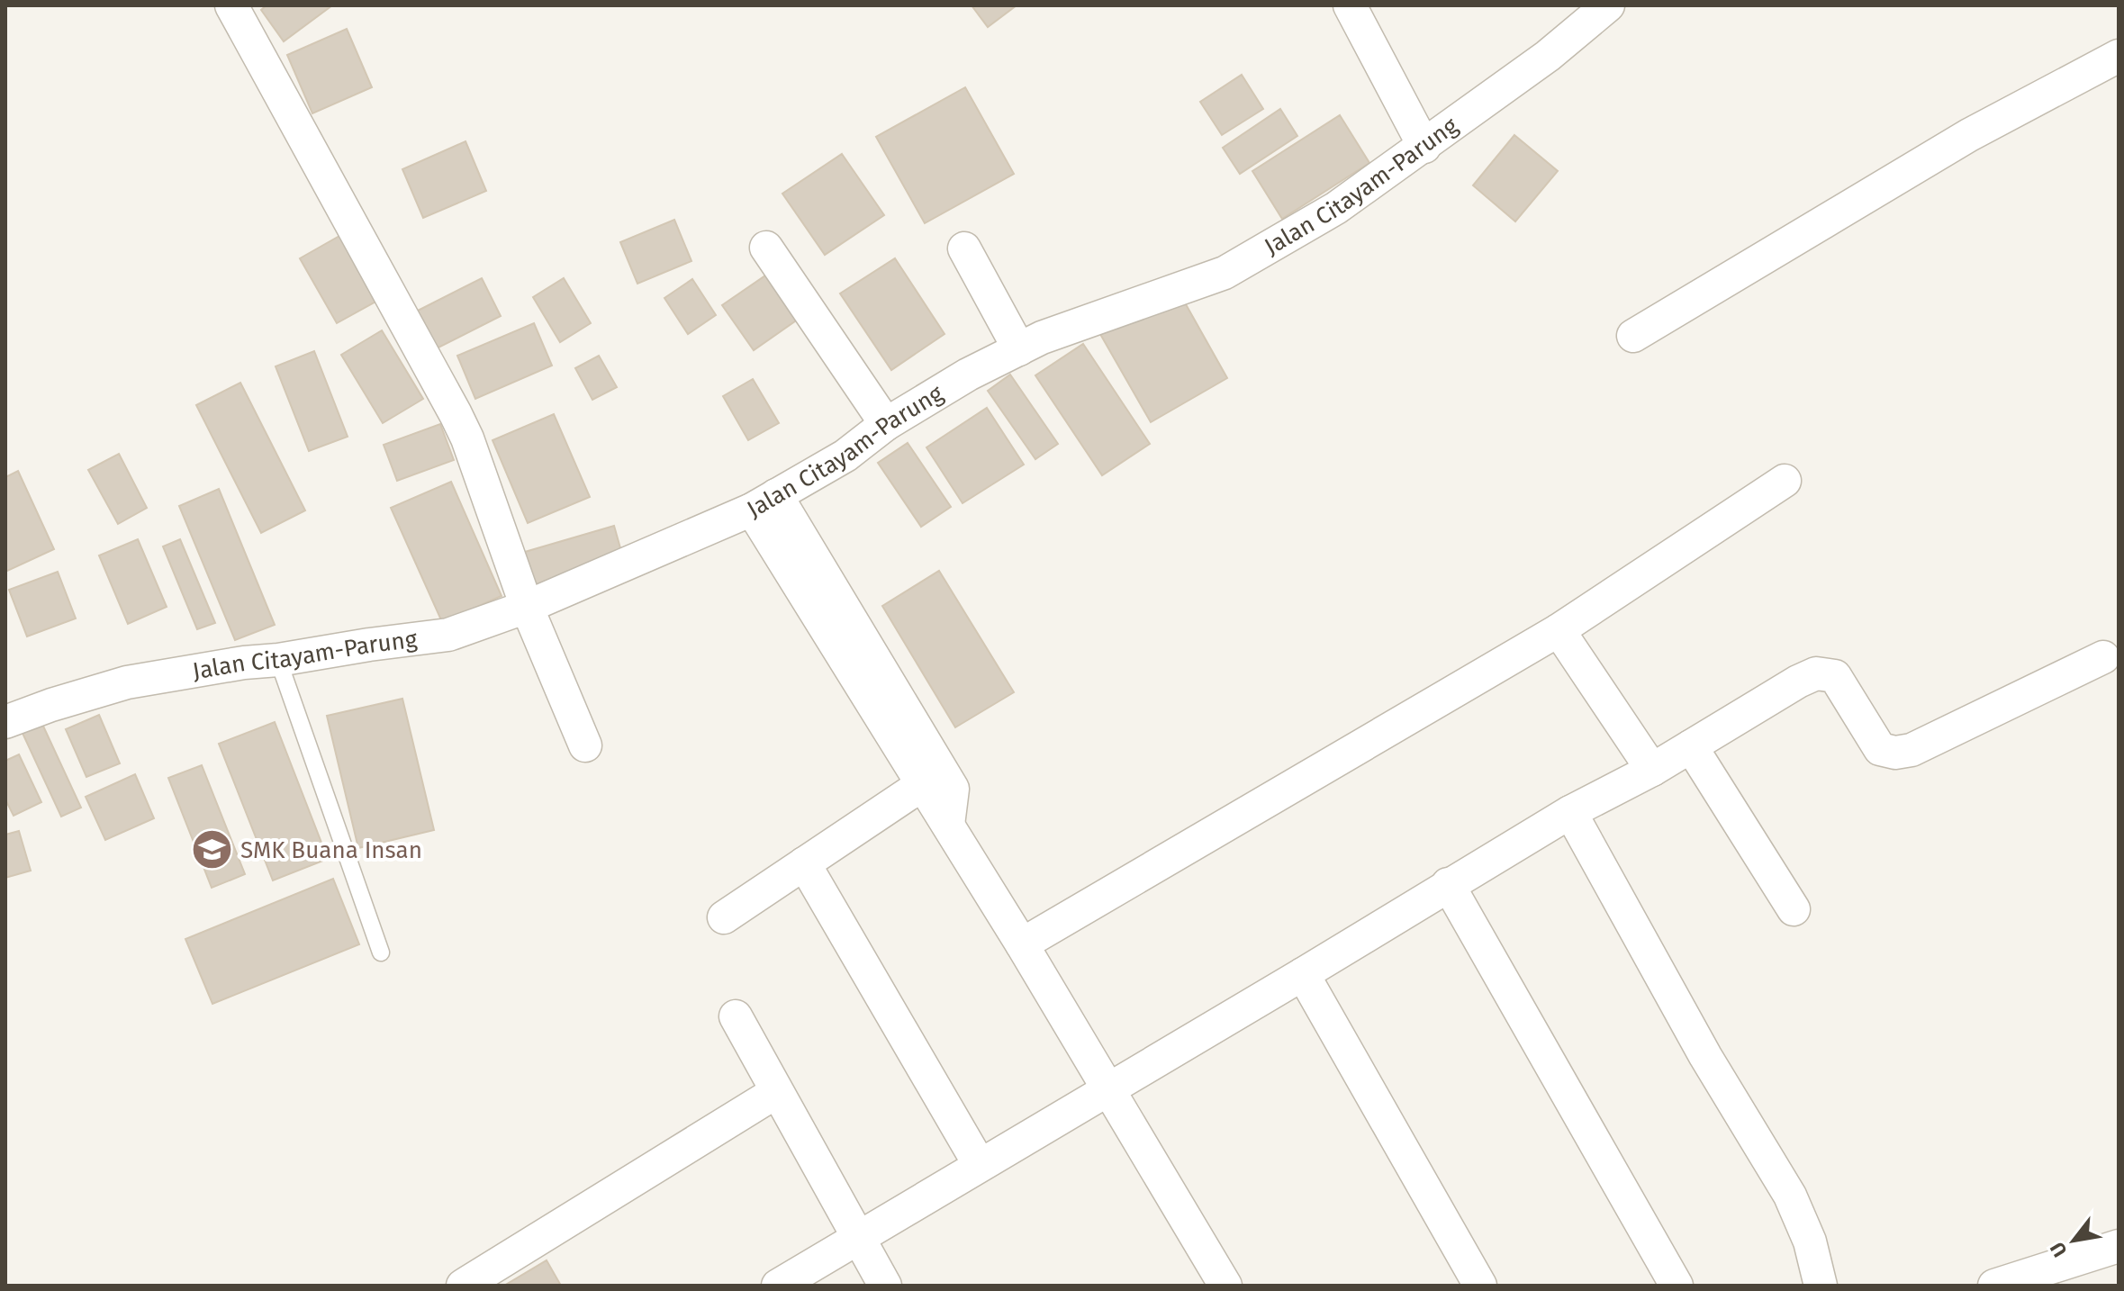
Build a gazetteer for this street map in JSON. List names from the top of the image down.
{
  "streets": {
    "street": ["Jalan Citayam-Parung"]
  },
  "places": {
    "school or university": ["SMK Buana Insan"]
  },
  "north": "bottom left"
}
